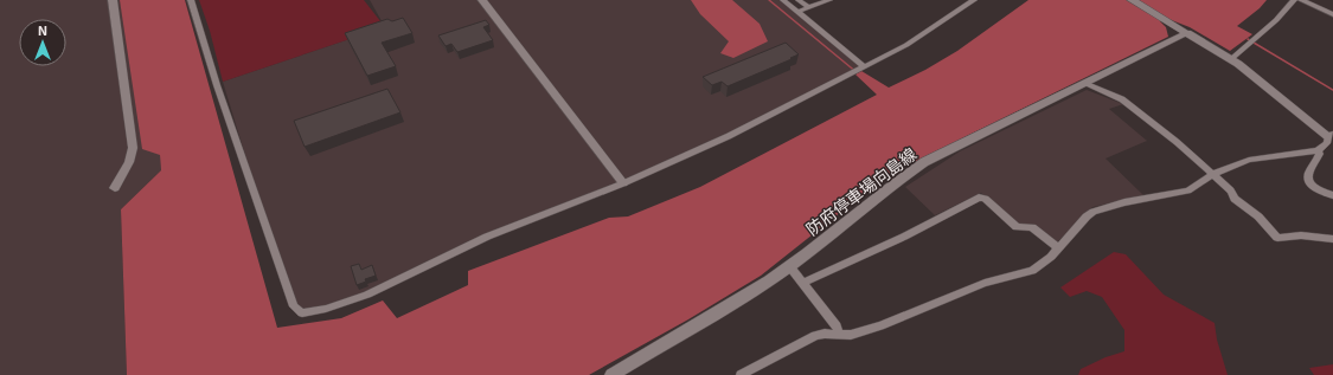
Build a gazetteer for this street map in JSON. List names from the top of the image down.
{
  "streets": {
    "main road": ["防府停車場向島線"]
  },
  "north": "top"
}
